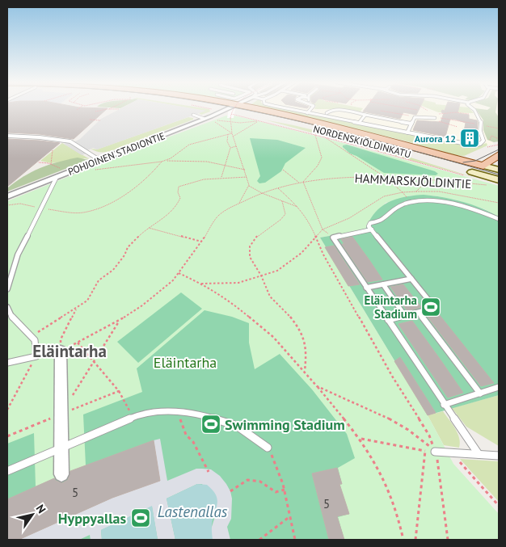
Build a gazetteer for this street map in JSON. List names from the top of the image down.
{
  "streets": {
    "main road": ["NORDENSKIÖLDINKATU"],
    "street": ["POHJOINEN STADIONTIE"],
    "path": ["HAMMARSKJÖLDINTIE"]
  },
  "crossings": [
    ["NORDENSKIÖLDINKATU", "POHJOINEN STADIONTIE"]
  ],
  "districts": ["Eläintarha"],
  "water": ["Lastenallas"],
  "parks": ["Eläintarha"],
  "places": {
    "building": ["Aurora 12"],
    "sports": ["Eläintarha Stadium", "Swimming Stadium", "Hyppyallas"]
  },
  "house_numbers": ["5", "5"],
  "north": "top right"
}
